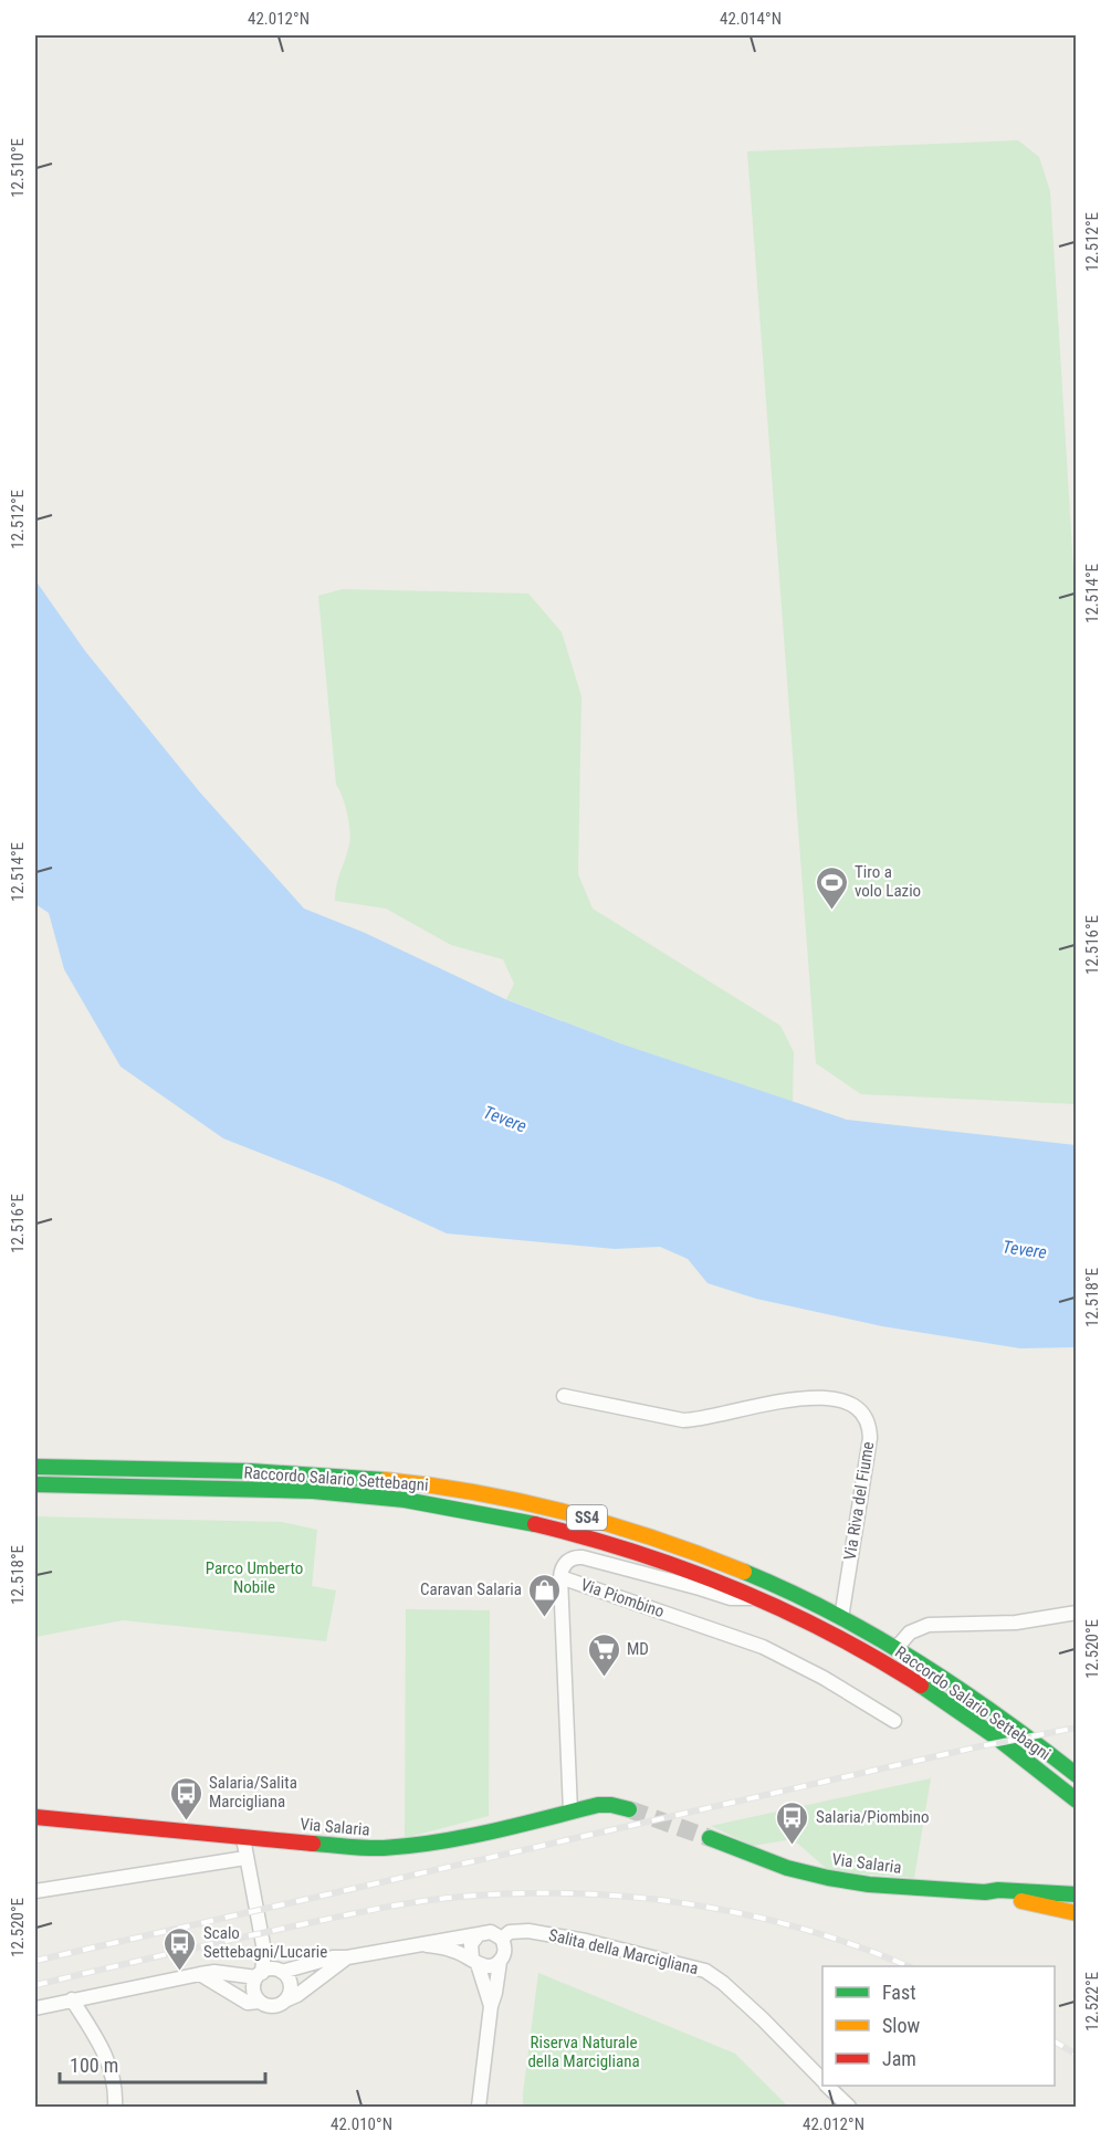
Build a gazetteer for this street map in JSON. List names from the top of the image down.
{
  "streets": {
    "main road": ["Raccordo Salario Settebagni", "SS4", "Via Salaria"],
    "street": ["Via Riva del Fiume", "Via Piombino", "Salita della Marcigliana"]
  },
  "crossings": [
    ["Raccordo Salario Settebagni", "Via Riva del Fiume"],
    ["Via Piombino", "Via Salaria"]
  ],
  "water": ["Tevere"],
  "parks": ["Parco Umberto Nobile", "Riserva Naturale della Marcigliana"],
  "places": {
    "sports": ["Tiro a volo Lazio"],
    "shop": ["Caravan Salaria"],
    "supermarket": ["MD"],
    "bus stop": ["Salaria/Salita Marcigliana", "Salaria/Piombino", "Scalo Settebagni/Lucarie"]
  },
  "legend": ["Fast", "Slow", "Jam"],
  "scale_bar": "100 m",
  "coordinates": [
    "42.012°N",
    "42.014°N",
    "12.510°E",
    "12.512°E",
    "12.514°E",
    "12.516°E",
    "12.518°E",
    "12.520°E",
    "12.522°E",
    "42.010°N"
  ]
}
